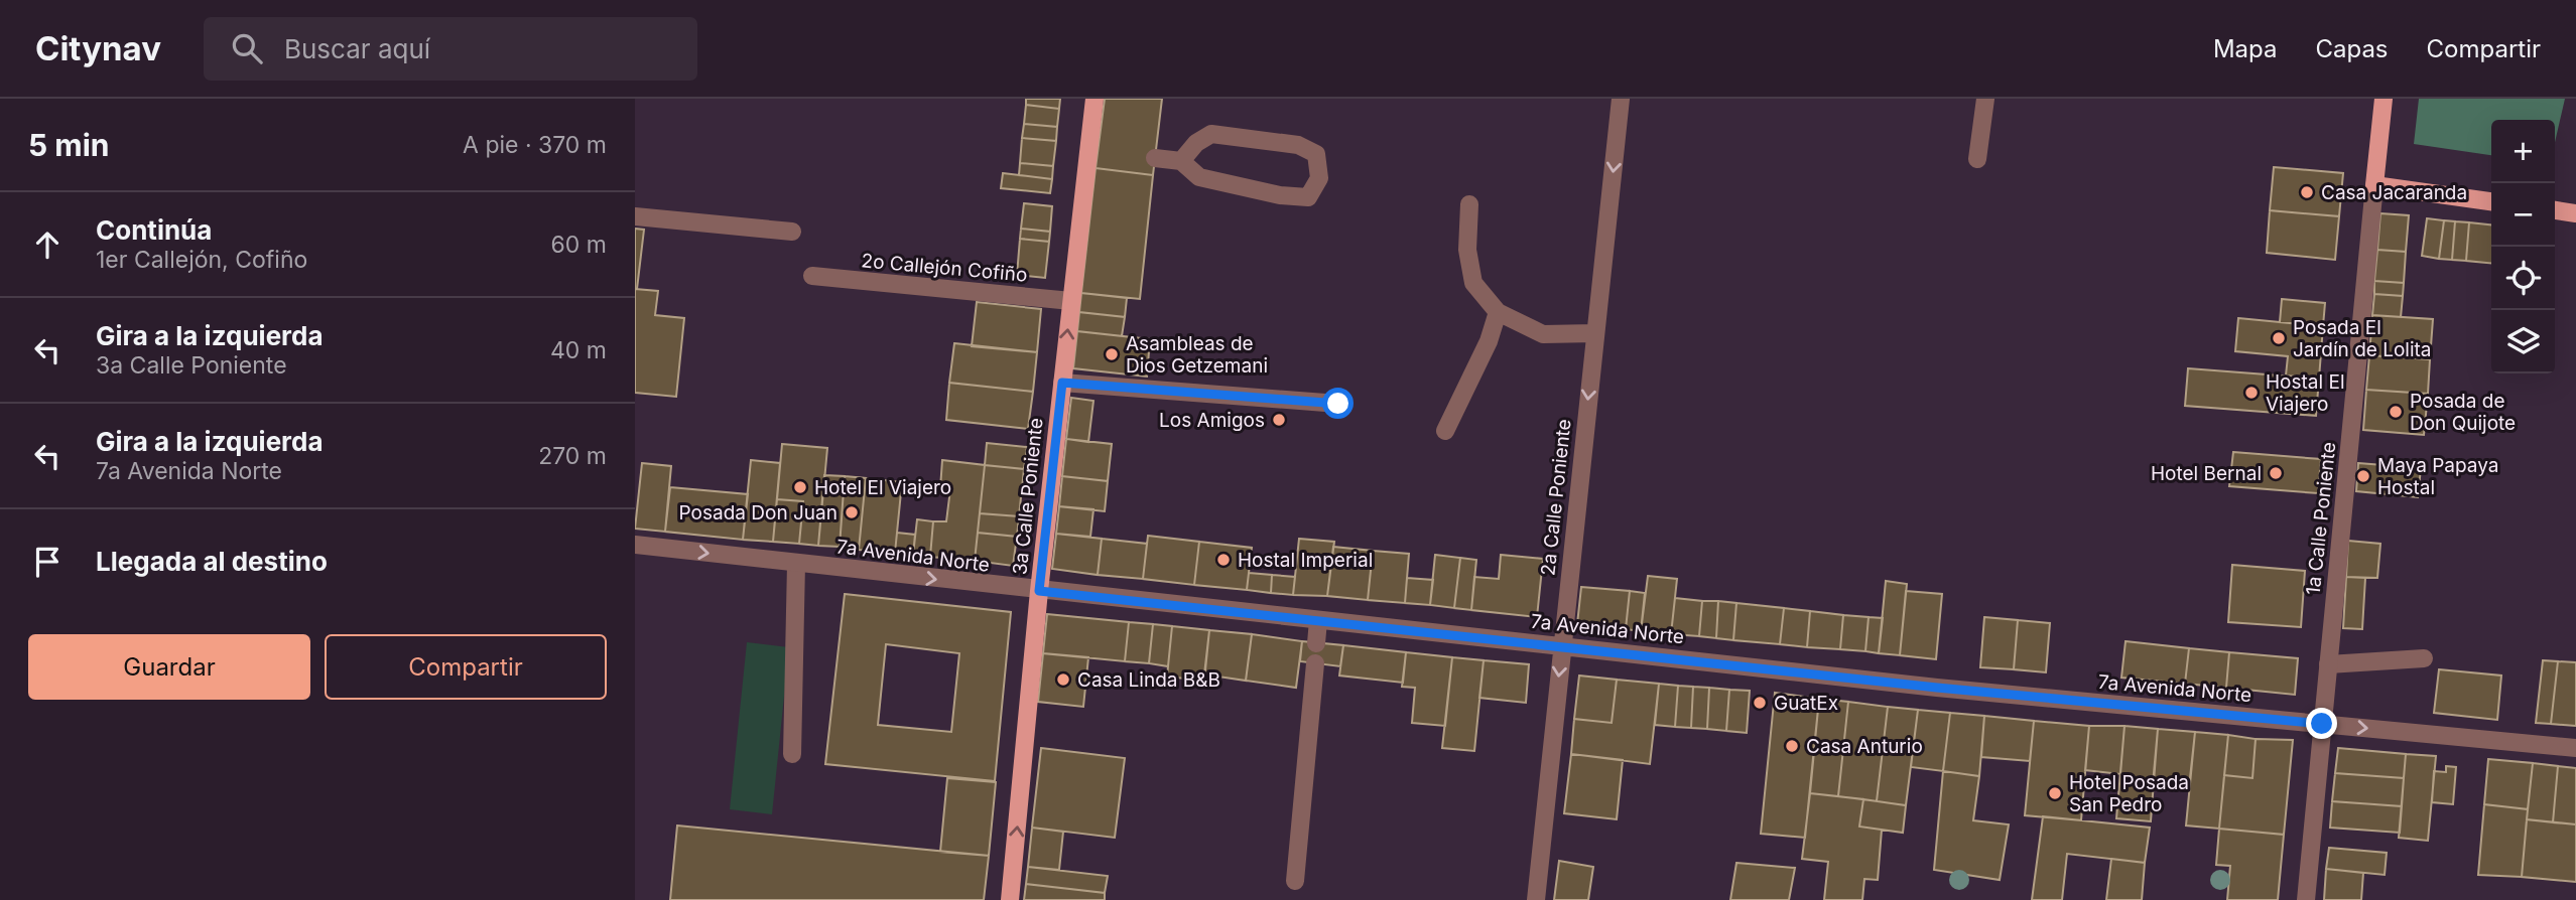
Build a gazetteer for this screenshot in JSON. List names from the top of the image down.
{
  "streets": {
    "main road": ["3a Calle Poniente", "1a Calle Poniente"],
    "street": ["2o Callejón Cofiño", "2a Calle Poniente", "7a Avenida Norte"]
  },
  "crossings": [
    ["2o Callejón Cofiño", "3a Calle Poniente"],
    ["3a Calle Poniente", "7a Avenida Norte"],
    ["2a Calle Poniente", "7a Avenida Norte"],
    ["1a Calle Poniente", "7a Avenida Norte"]
  ],
  "one_way": ["3a Calle Poniente", "2a Calle Poniente"],
  "places": [
    "Casa Jacaranda",
    "Posada El Jardín de Lolita",
    "Asambleas de Dios Getzemani",
    "Hostal El Viajero",
    "Posada de Don Quijote",
    "Los Amigos",
    "Hotel Bernal",
    "Maya Papaya Hostal",
    "Hotel El Viajero",
    "Posada Don Juan",
    "Hostal Imperial",
    "Casa Linda B&B",
    "GuatEx",
    "Casa Anturio",
    "Hotel Posada San Pedro"
  ],
  "page": {
    "header": "Citynav",
    "search": "Buscar aquí",
    "nav": ["Mapa", "Capas", "Compartir"],
    "heading": ["5 min", "A pie · 370 m"],
    "map_buttons": ["+", "−"],
    "list": [
      ["Continúa", "1er Callejón, Cofiño", "60 m"],
      ["Gira a la izquierda", "3a Calle Poniente", "40 m"],
      ["Gira a la izquierda", "7a Avenida Norte", "270 m"],
      "Llegada al destino"
    ],
    "buttons": ["Guardar", "Compartir"]
  }
}
